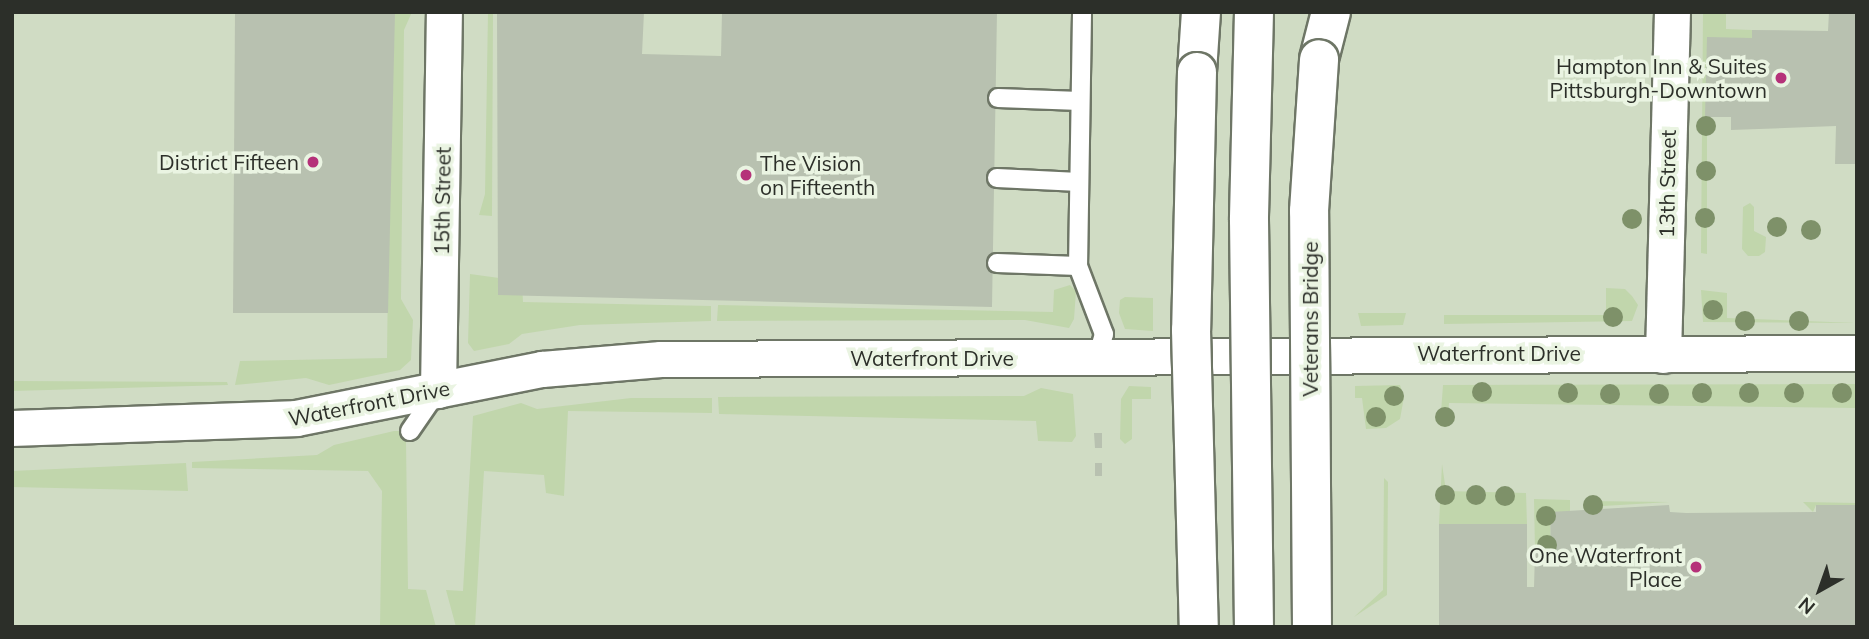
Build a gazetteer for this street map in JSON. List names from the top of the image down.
{
  "streets": {
    "highway": ["Veterans Bridge"],
    "street": ["13th Street", "15th Street", "Waterfront Drive"]
  },
  "crossings": [
    ["13th Street", "Waterfront Drive"],
    ["15th Street", "Waterfront Drive"]
  ],
  "places": [
    "Hampton Inn & Suites Pittsburgh-Downtown",
    "District Fifteen",
    "The Vision on Fifteenth",
    "One Waterfront Place"
  ],
  "north": "bottom left"
}
